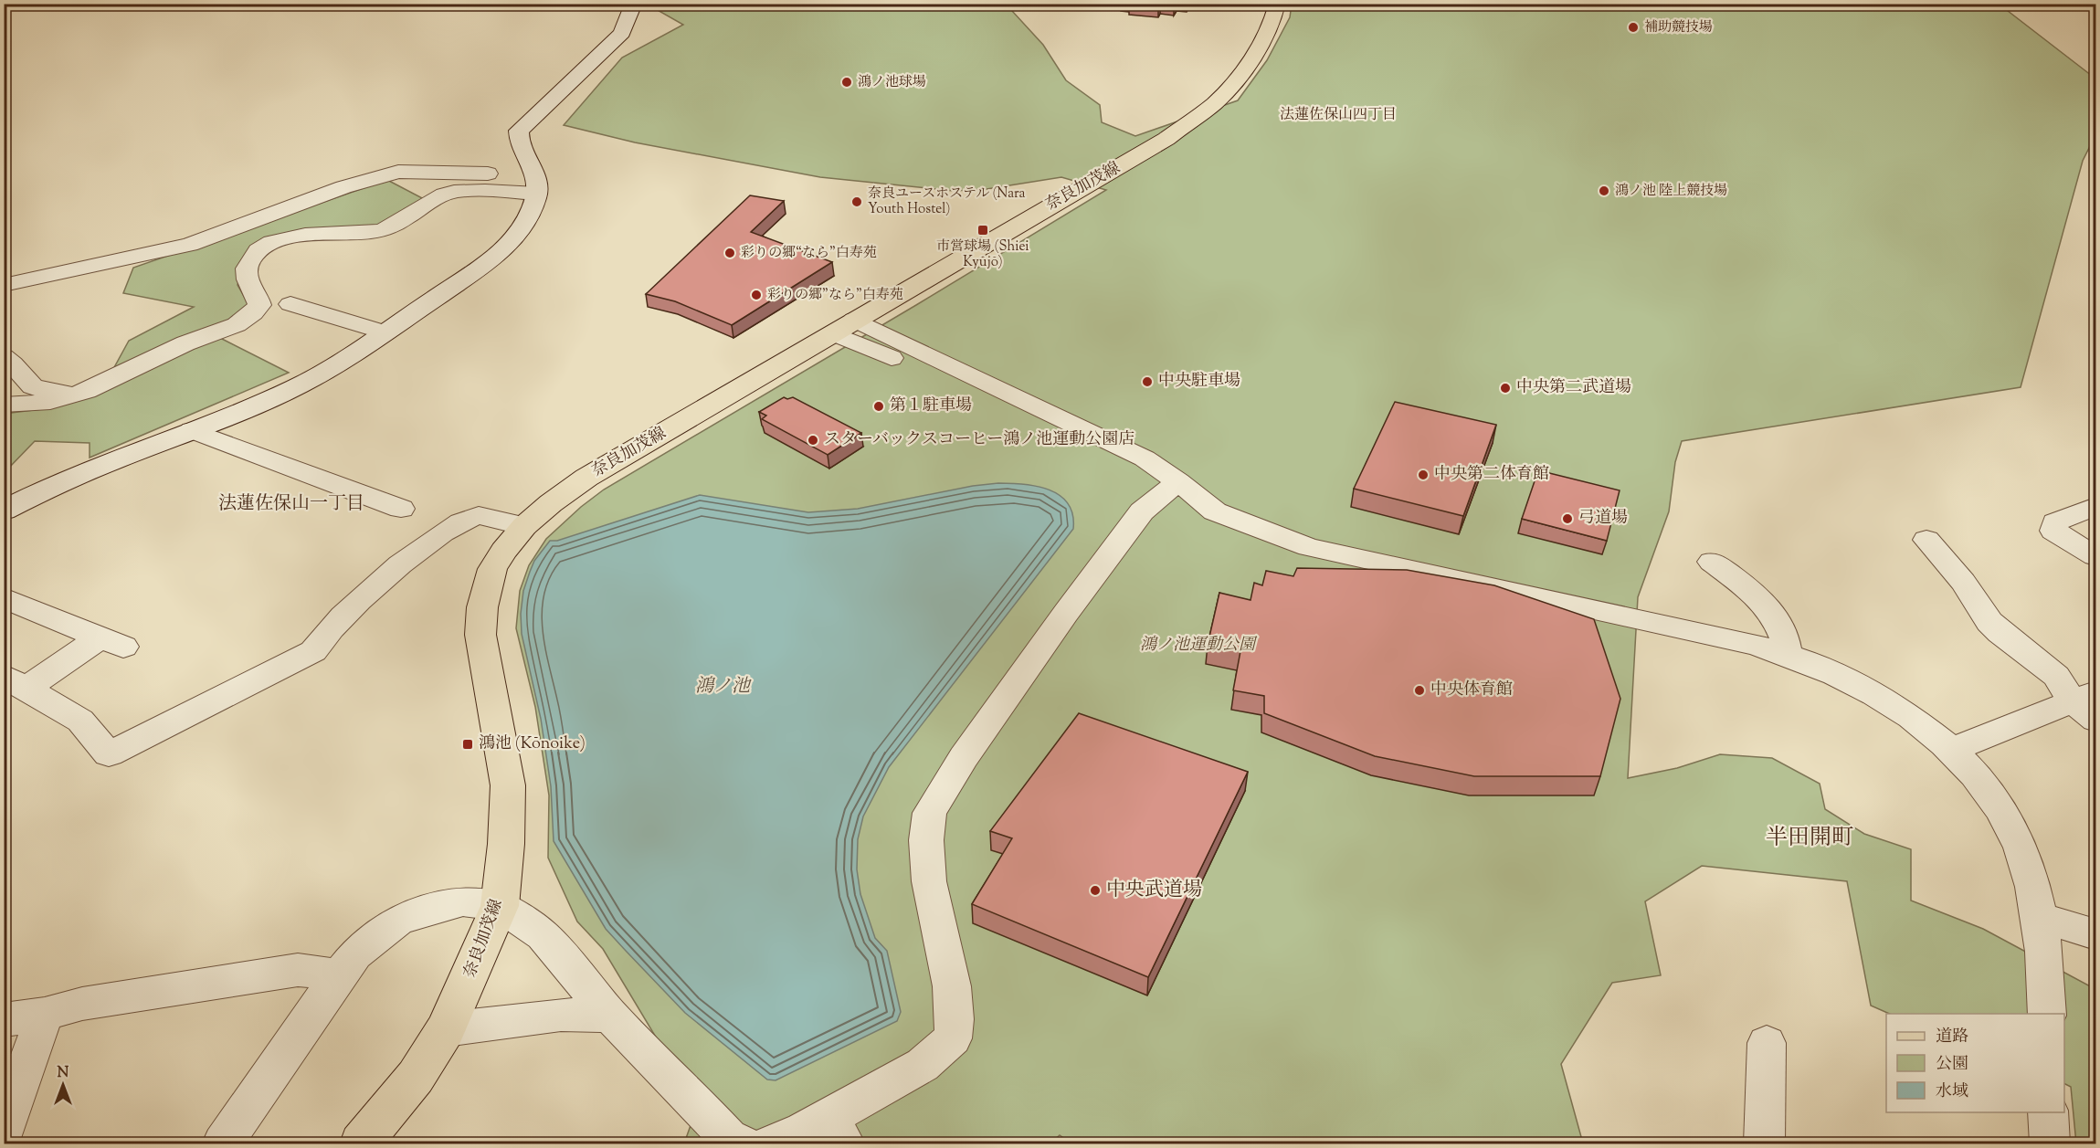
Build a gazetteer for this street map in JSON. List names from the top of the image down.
{
  "streets": {
    "main road": ["奈良加茂線"]
  },
  "districts": ["法蓮佐保山四丁目", "法蓮佐保山一丁目", "半田開町"],
  "water": ["鴻ノ池"],
  "parks": ["鴻ノ池運動公園"],
  "places": {
    "other": [
      "補助競技場",
      "鴻ノ池球場",
      "鴻ノ池 陸上競技場",
      "奈良ユースホステル (Nara Youth Hostel)",
      "彩りの郷“なら”白寿苑",
      "彩りの郷”なら”白寿苑",
      "中央駐車場",
      "中央第二武道場",
      "第１駐車場",
      "スターバックスコーヒー鴻ノ池運動公園店",
      "中央第二体育館",
      "弓道場",
      "中央体育館",
      "中央武道場"
    ],
    "transit": ["市営球場 (Shiei Kyūjō)", "鴻池 (Kōnoike)"]
  },
  "legend": ["道路", "公園", "水域"],
  "north": "top"
}
